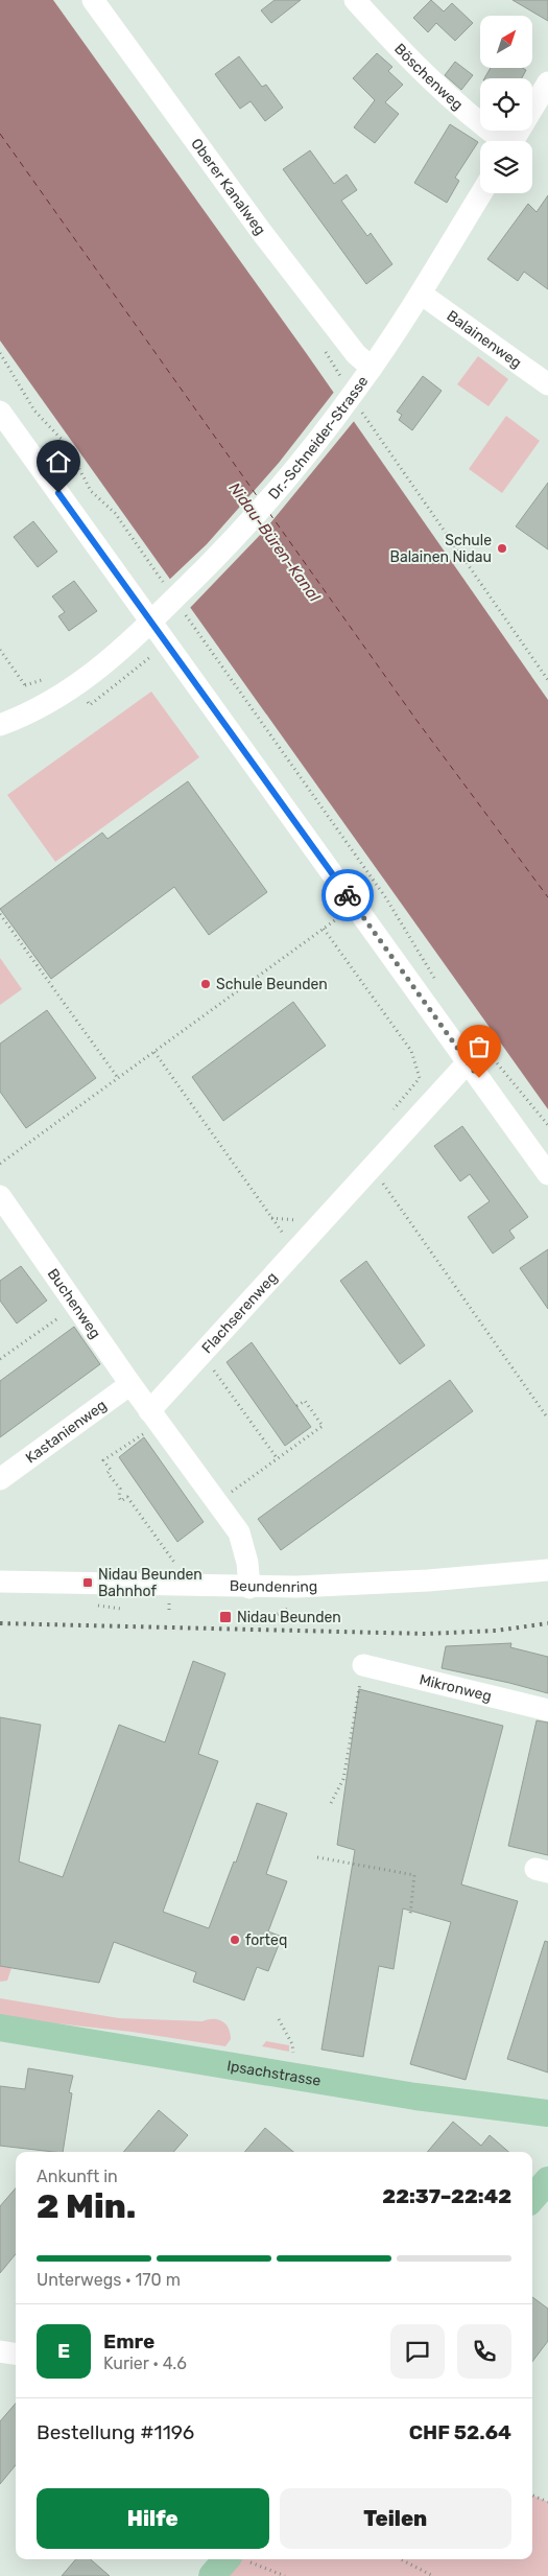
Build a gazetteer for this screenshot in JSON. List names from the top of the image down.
{
  "streets": {
    "main road": ["Ipsachstrasse"],
    "street": [
      "Böschenweg",
      "Oberer Kanalweg",
      "Balainenweg",
      "Dr.-Schneider-Strasse",
      "Buchenweg",
      "Flachserenweg",
      "Kastanienweg",
      "Beundenring",
      "Mikronweg"
    ]
  },
  "crossings": [
    ["Oberer Kanalweg", "Dr.-Schneider-Strasse"],
    ["Balainenweg", "Dr.-Schneider-Strasse"],
    ["Buchenweg", "Flachserenweg"],
    ["Buchenweg", "Kastanienweg"]
  ],
  "water": ["Nidau-Büren-Kanal"],
  "places": {
    "other": ["Schule Balainen Nidau", "Schule Beunden", "forteq"],
    "transit": ["Nidau Beunden Bahnhof", "Nidau Beunden"]
  },
  "north": "top right",
  "page": {
    "heading": ["2 Min.", "Ankunft in", "22:37–22:42"],
    "panel": [
      "Emre",
      "Kurier · 4.6",
      "Bestellung #1196",
      "CHF 52.64"
    ],
    "bar": "Unterwegs · 170 m",
    "round": "E",
    "buttons": ["Hilfe", "Teilen"]
  }
}
